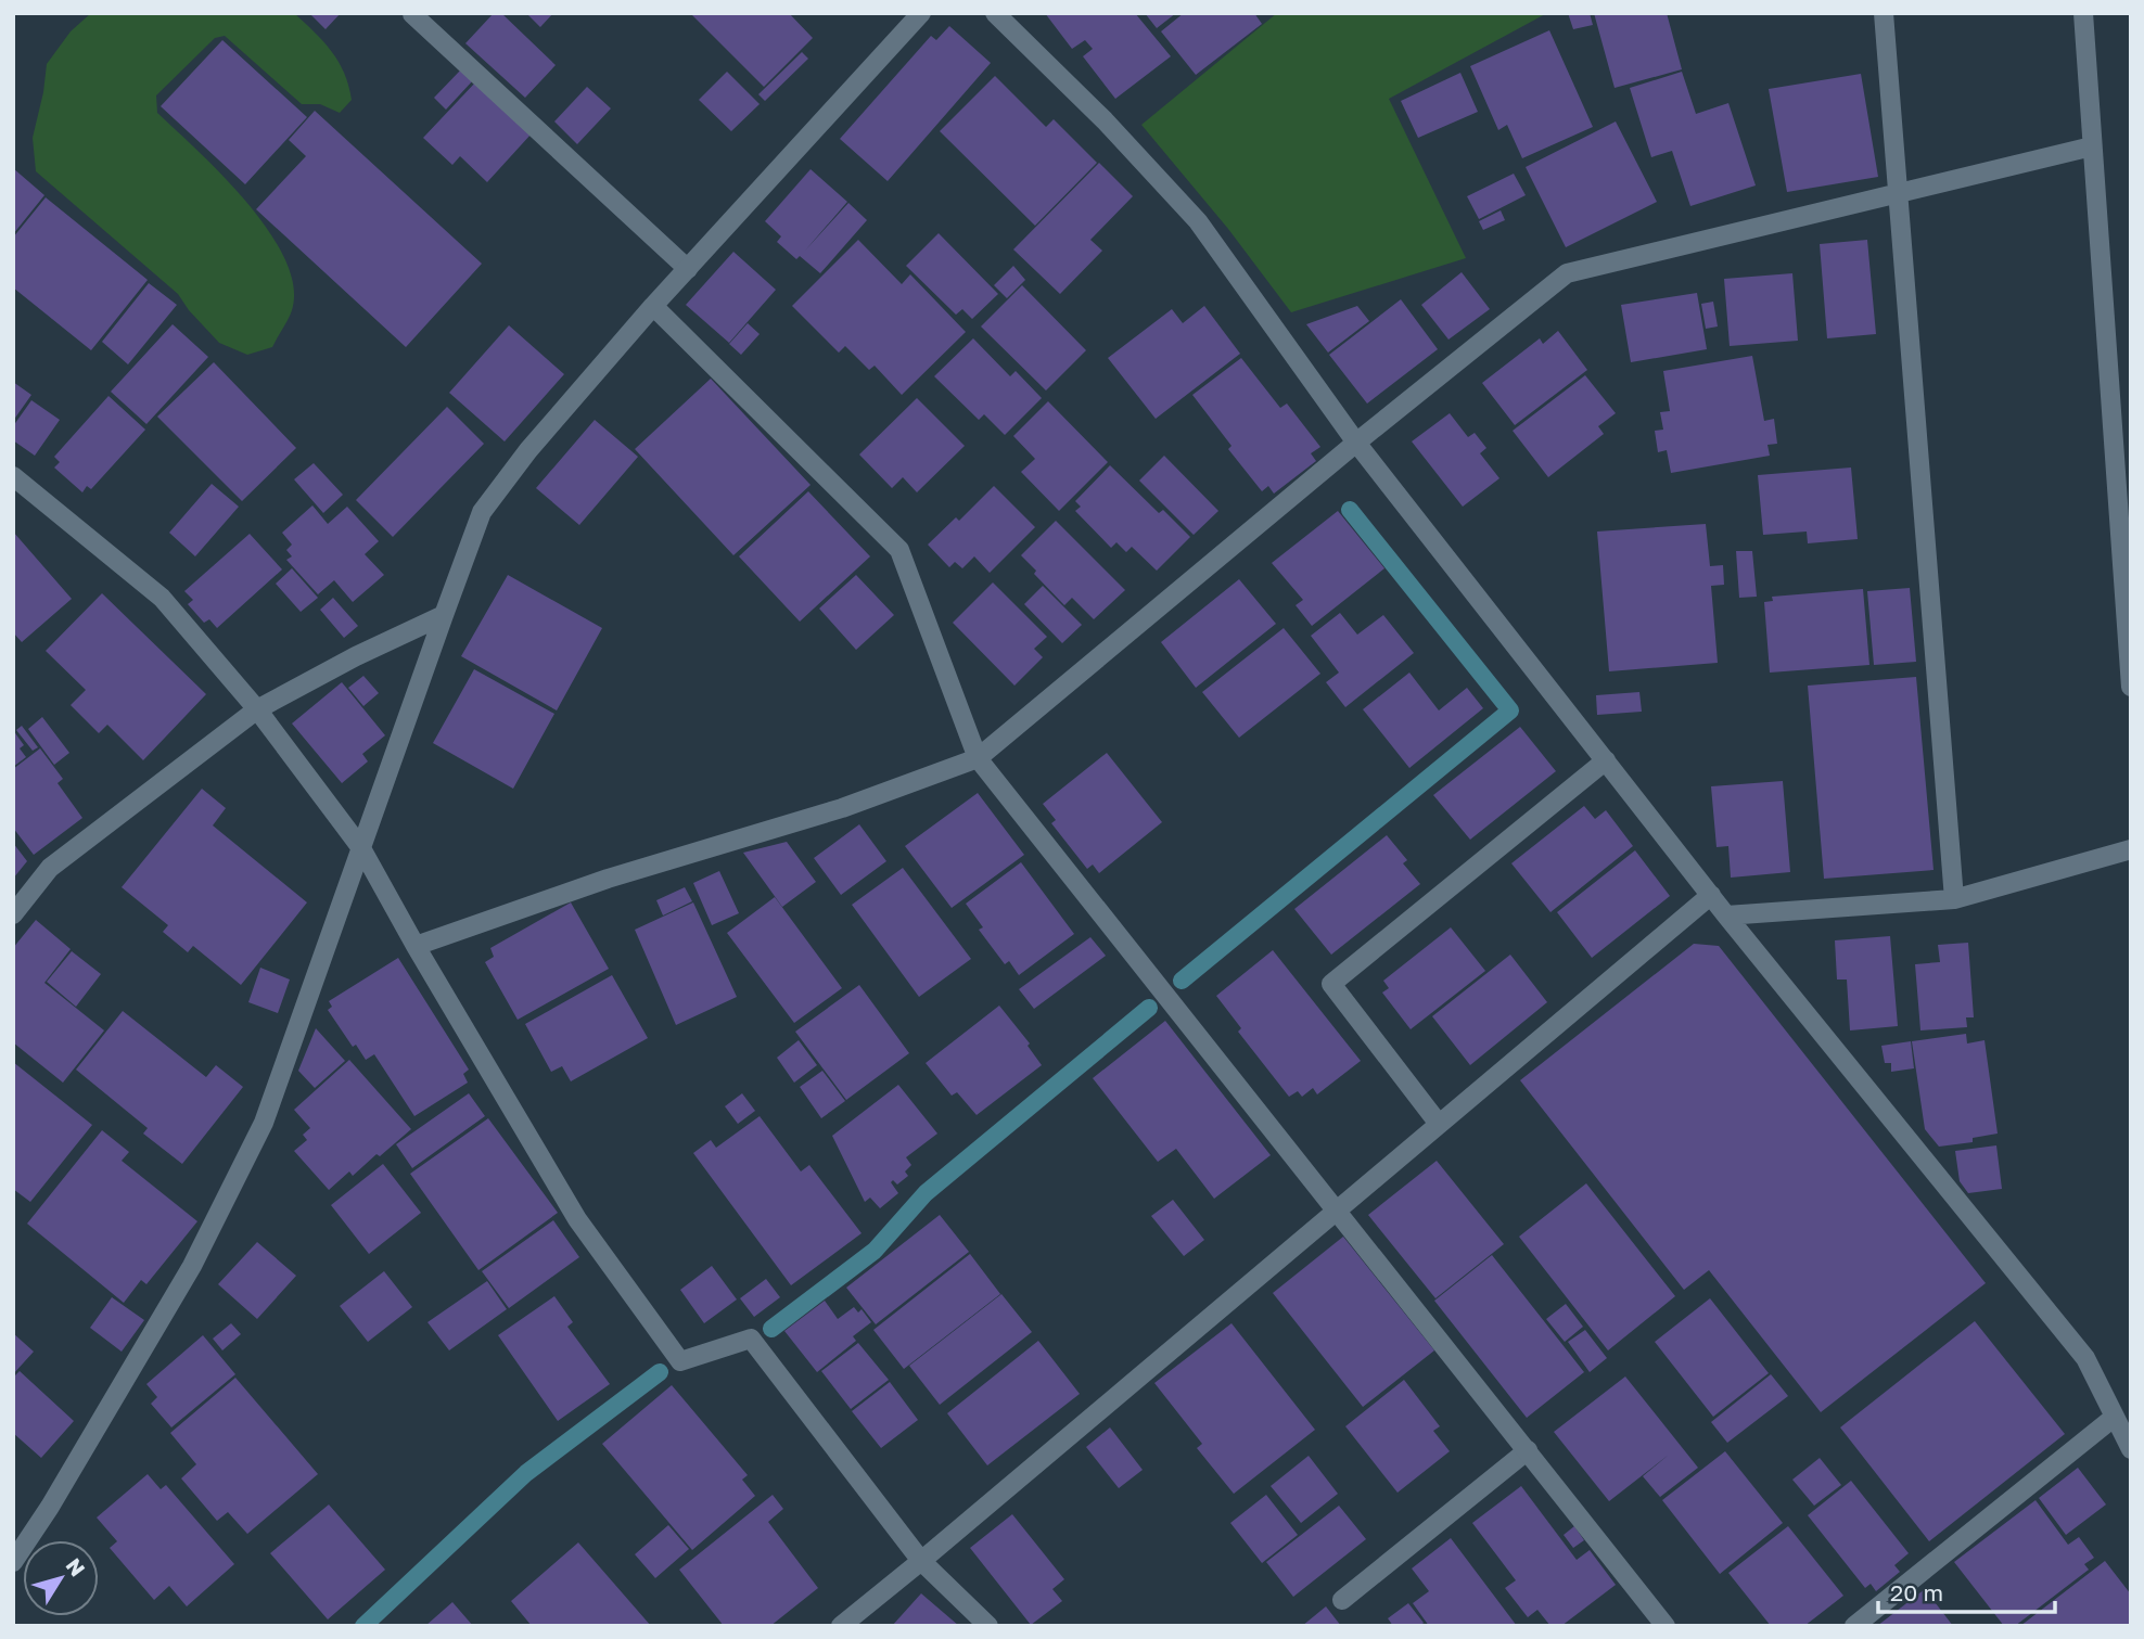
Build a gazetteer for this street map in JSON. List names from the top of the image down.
{
  "scale_bar": "20 m",
  "north": "top right"
}
